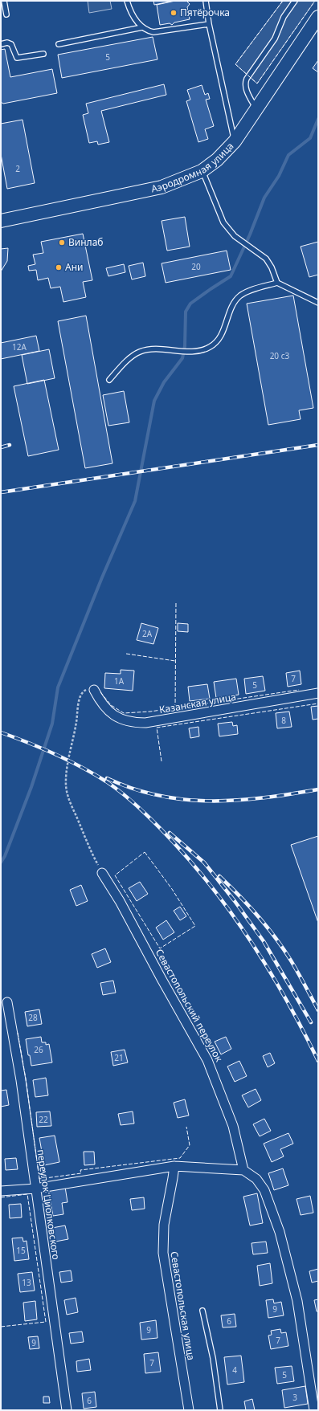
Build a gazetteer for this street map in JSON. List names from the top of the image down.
{
  "streets": {
    "street": [
      "Аэродромная улица",
      "Казанская улица",
      "Севастопольский переулок",
      "переулок Циолковского",
      "Севастопольская улица"
    ]
  },
  "places": ["Пятёрочка", "Винлаб", "Ани"],
  "house_numbers": [
    "5",
    "2",
    "20",
    "12А",
    "20 с3",
    "2А",
    "7",
    "1А",
    "5",
    "8",
    "28",
    "26",
    "21",
    "22",
    "15",
    "13",
    "9",
    "6",
    "9",
    "7",
    "9",
    "7",
    "4",
    "5",
    "3",
    "6"
  ]
}
